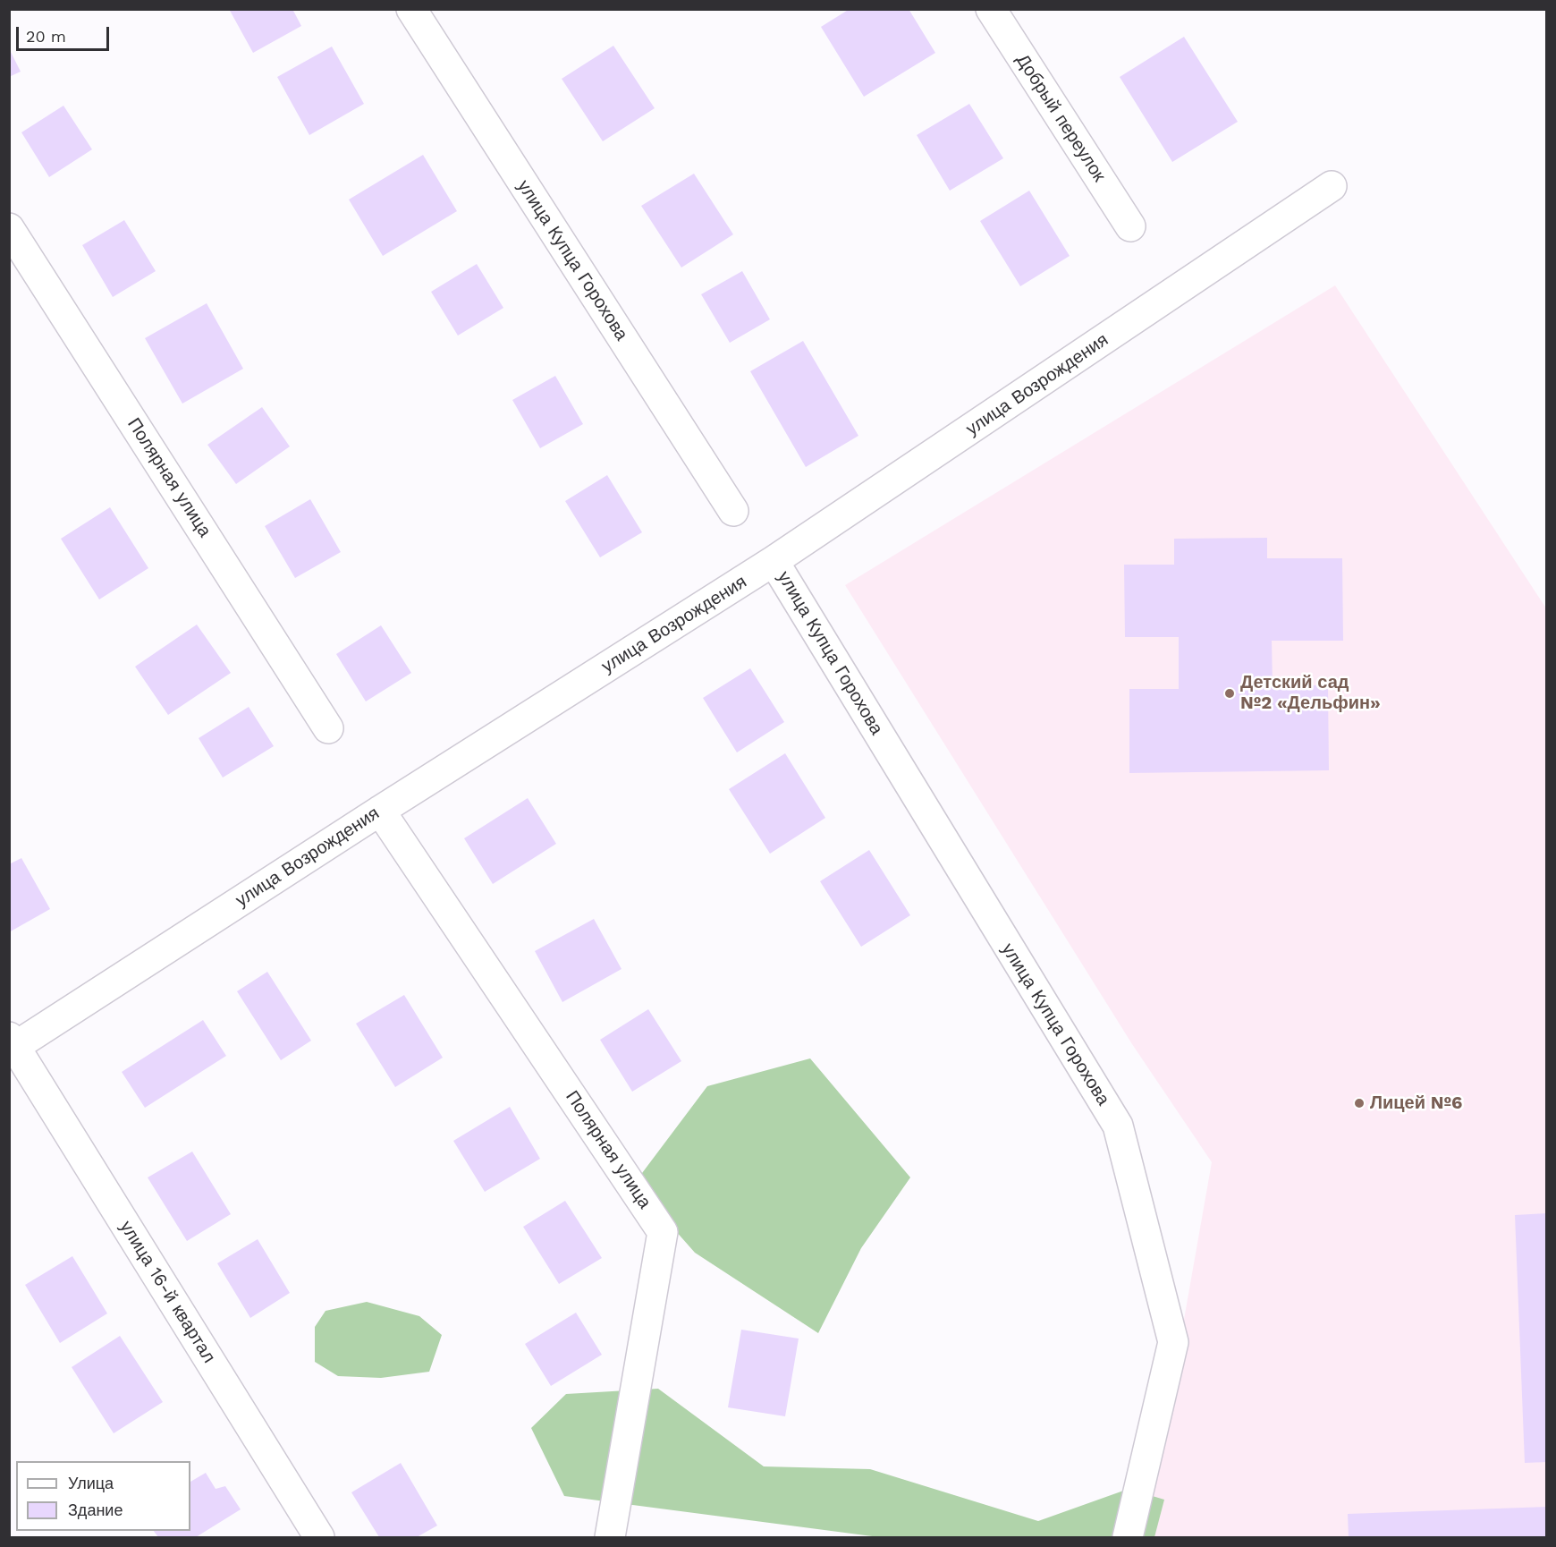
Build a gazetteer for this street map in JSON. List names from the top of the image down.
{
  "streets": {
    "street": [
      "Добрый переулок",
      "улица Купца Горохова",
      "улица Возрождения",
      "Полярная улица",
      "улица 16-й квартал"
    ]
  },
  "crossings": [
    ["улица Купца Горохова", "улица Возрождения"],
    ["улица Возрождения", "Полярная улица"],
    ["улица Возрождения", "улица 16-й квартал"]
  ],
  "places": ["Детский сад №2 «Дельфин»", "Лицей №6"],
  "legend": ["Улица", "Здание"],
  "scale_bar": "20 m"
}
